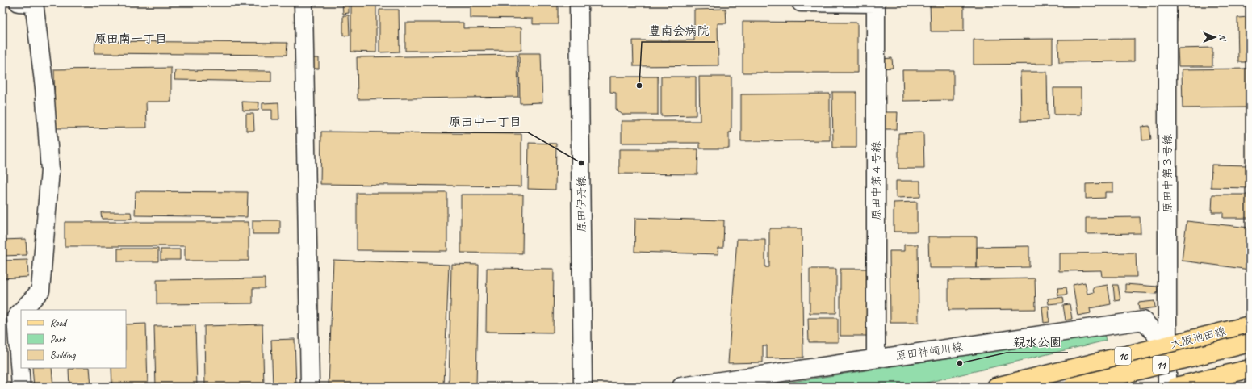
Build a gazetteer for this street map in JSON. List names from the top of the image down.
{
  "streets": {
    "main road": ["大阪池田線", "10", "11"],
    "street": [
      "原田中第３号線",
      "原田中第４号線",
      "原田伊丹線",
      "原田神崎川線"
    ]
  },
  "crossings": [
    ["原田中第３号線", "大阪池田線"],
    ["原田中第３号線", "原田神崎川線"],
    ["原田中第４号線", "原田神崎川線"],
    ["大阪池田線", "原田神崎川線"]
  ],
  "districts": ["原田南一丁目"],
  "places": ["豊南会病院", "原田中一丁目", "親水公園"],
  "legend": ["Road", "Park", "Building"],
  "north": "right"
}
